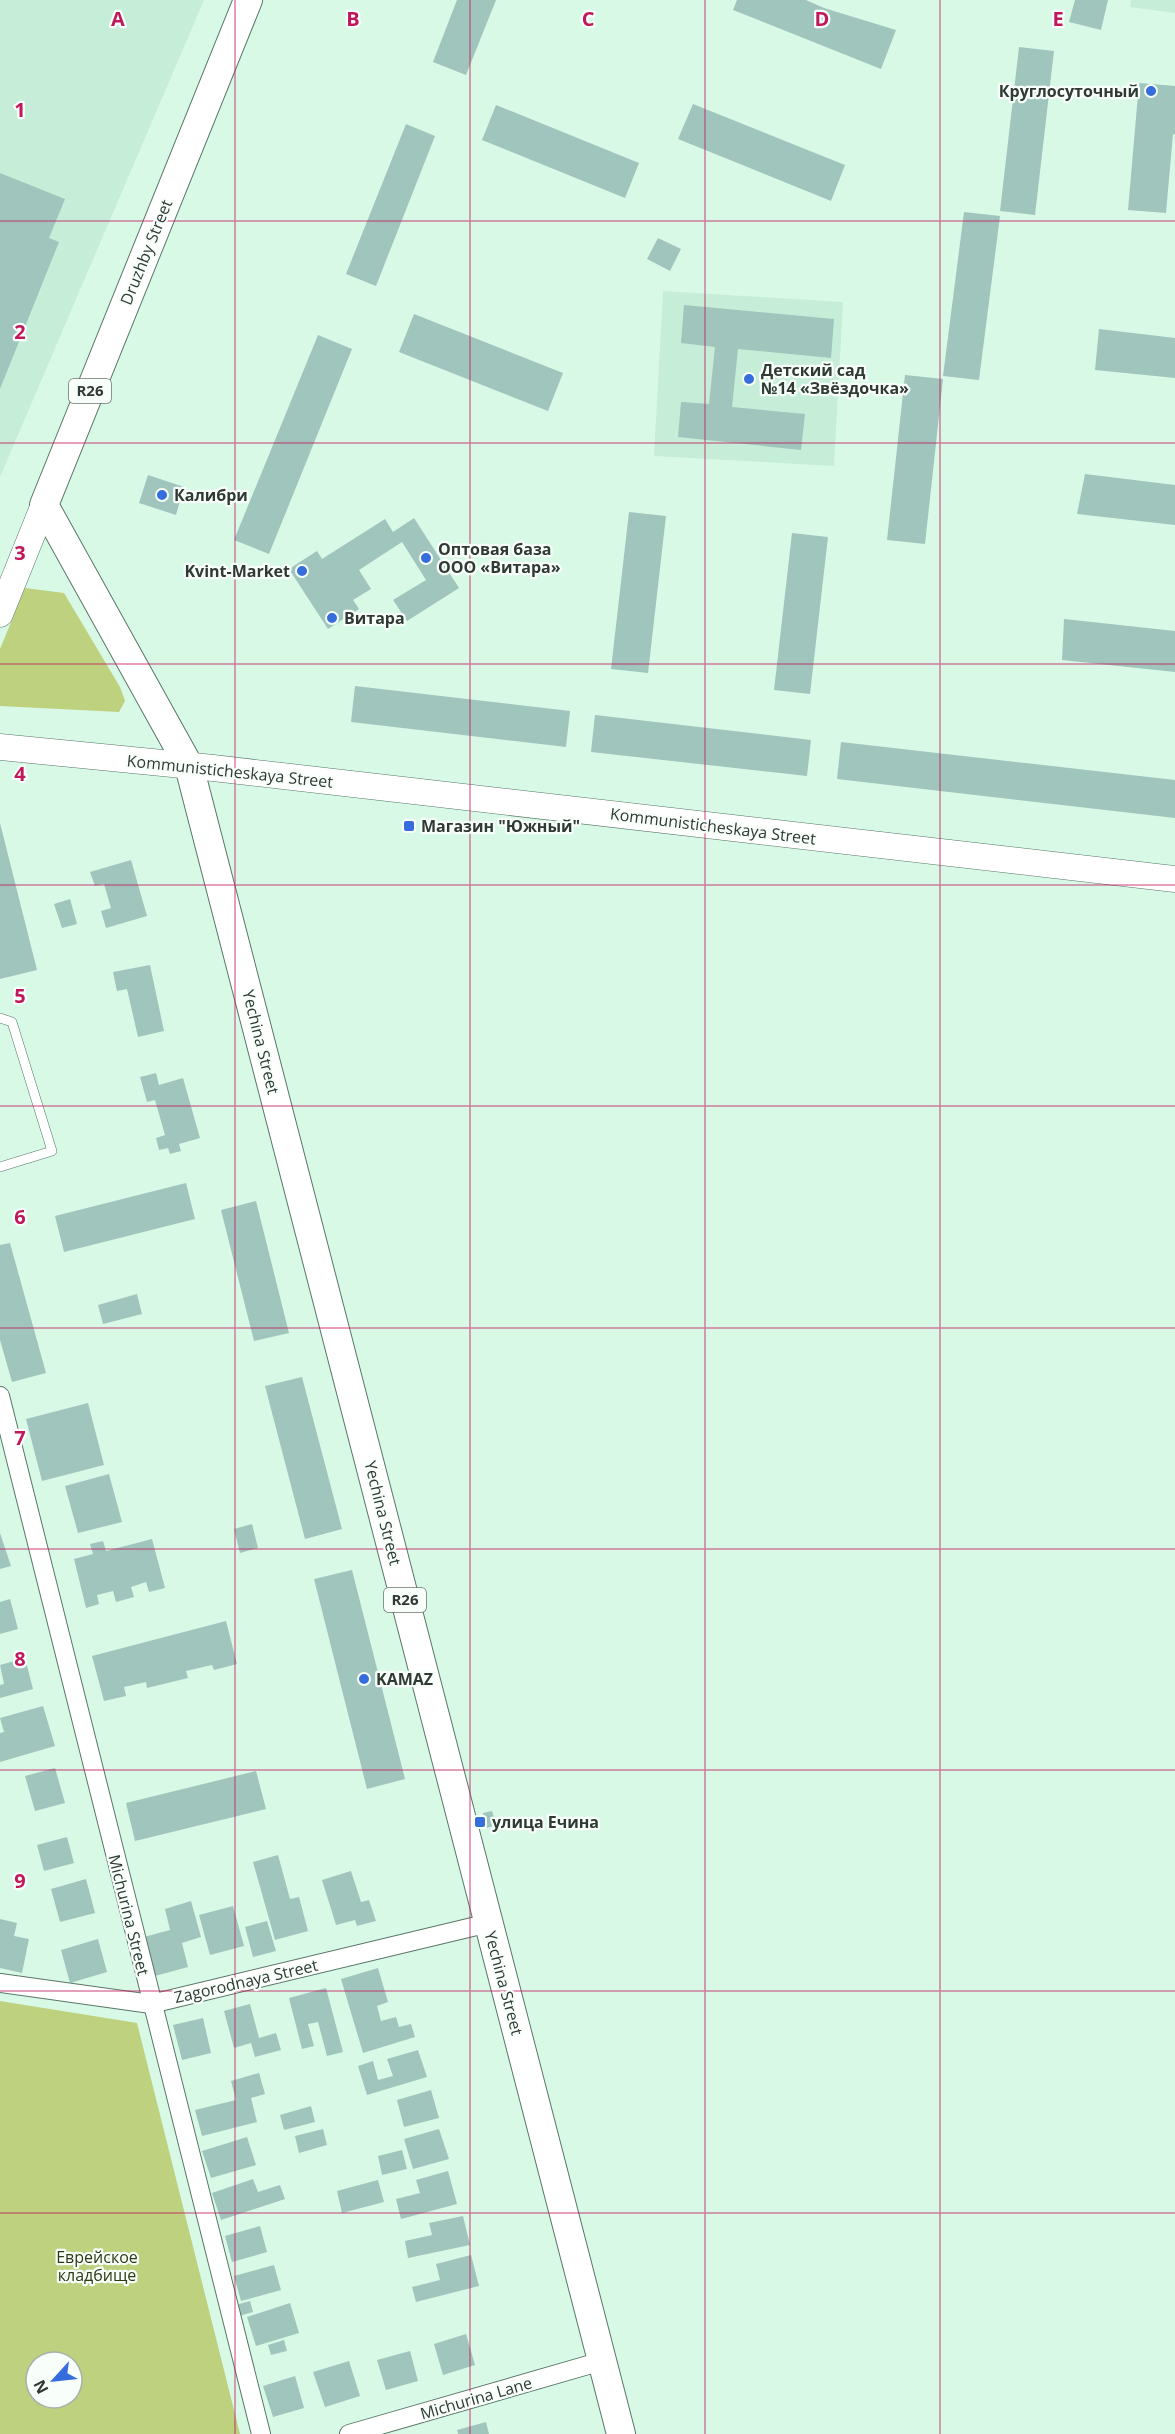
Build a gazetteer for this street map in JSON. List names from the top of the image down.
{
  "streets": {
    "main road": [
      "Druzhby Street",
      "R26",
      "Kommunisticheskaya Street",
      "Yechina Street"
    ],
    "street": ["Michurina Street", "Zagorodnaya Street", "Michurina Lane"]
  },
  "crossings": [
    ["Druzhby Street", "R26"],
    ["R26", "Kommunisticheskaya Street"],
    ["R26", "Yechina Street"],
    ["Kommunisticheskaya Street", "Yechina Street"],
    ["Yechina Street", "Zagorodnaya Street"],
    ["Yechina Street", "Michurina Lane"],
    ["Michurina Street", "Zagorodnaya Street"]
  ],
  "parks": ["Еврейское кладбище"],
  "places": {
    "other": [
      "Круглосуточный",
      "Детский сад №14 «Звёздочка»",
      "Калибри",
      "Оптовая база ООО «Витара»",
      "Kvint-Market",
      "Витара",
      "KAMAZ"
    ],
    "transit": ["Магазин \"Южный\"", "улица Ечина"]
  },
  "north": "bottom left",
  "grid": {
    "columns": [
      "A",
      "B",
      "C",
      "D",
      "E"
    ],
    "rows": [
      "1",
      "2",
      "3",
      "4",
      "5",
      "6",
      "7",
      "8",
      "9"
    ]
  }
}
